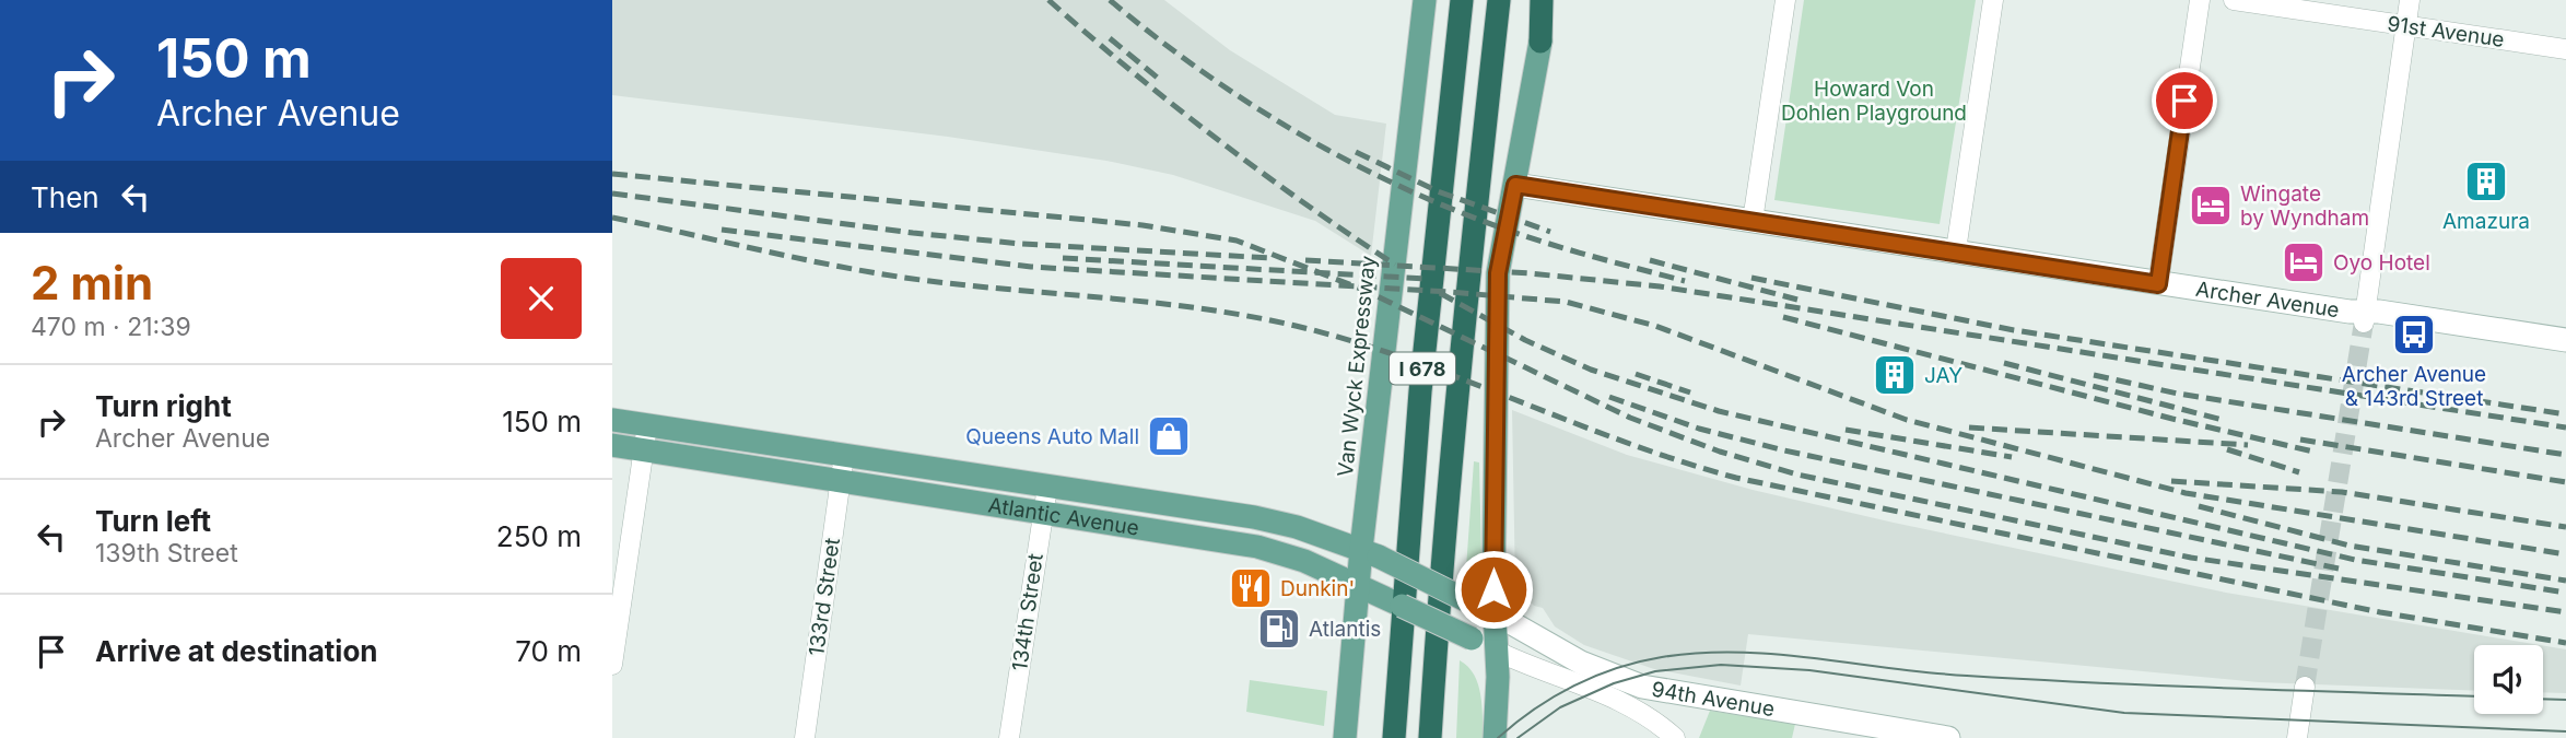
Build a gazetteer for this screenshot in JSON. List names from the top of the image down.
{
  "streets": {
    "highway": ["I 678"],
    "main road": ["Van Wyck Expressway", "Atlantic Avenue"],
    "street": [
      "91st Avenue",
      "Archer Avenue",
      "133rd Street",
      "134th Street",
      "94th Avenue"
    ]
  },
  "crossings": [
    ["Van Wyck Expressway", "Atlantic Avenue"],
    ["Atlantic Avenue", "133rd Street"],
    ["Atlantic Avenue", "134th Street"],
    ["Atlantic Avenue", "94th Avenue"]
  ],
  "parks": ["Howard Von Dohlen Playground"],
  "places": {
    "building": ["Amazura", "JAY"],
    "hotel": ["Wingate by Wyndham", "Oyo Hotel"],
    "bus stop": ["Archer Avenue & 143rd Street"],
    "shop": ["Queens Auto Mall"],
    "restaurant": ["Dunkin'"],
    "fuel station": ["Atlantis"]
  },
  "page": {
    "turn": ["150 m", "Archer Avenue"],
    "then": "Then",
    "heading": ["2 min", "470 m · 21:39"],
    "list": [
      {
        "name": "Turn right",
        "note": "Archer Avenue",
        "value": "150 m"
      },
      {
        "name": "Turn left",
        "note": "139th Street",
        "value": "250 m"
      },
      {
        "name": "Arrive at destination",
        "value": "70 m"
      }
    ]
  }
}
